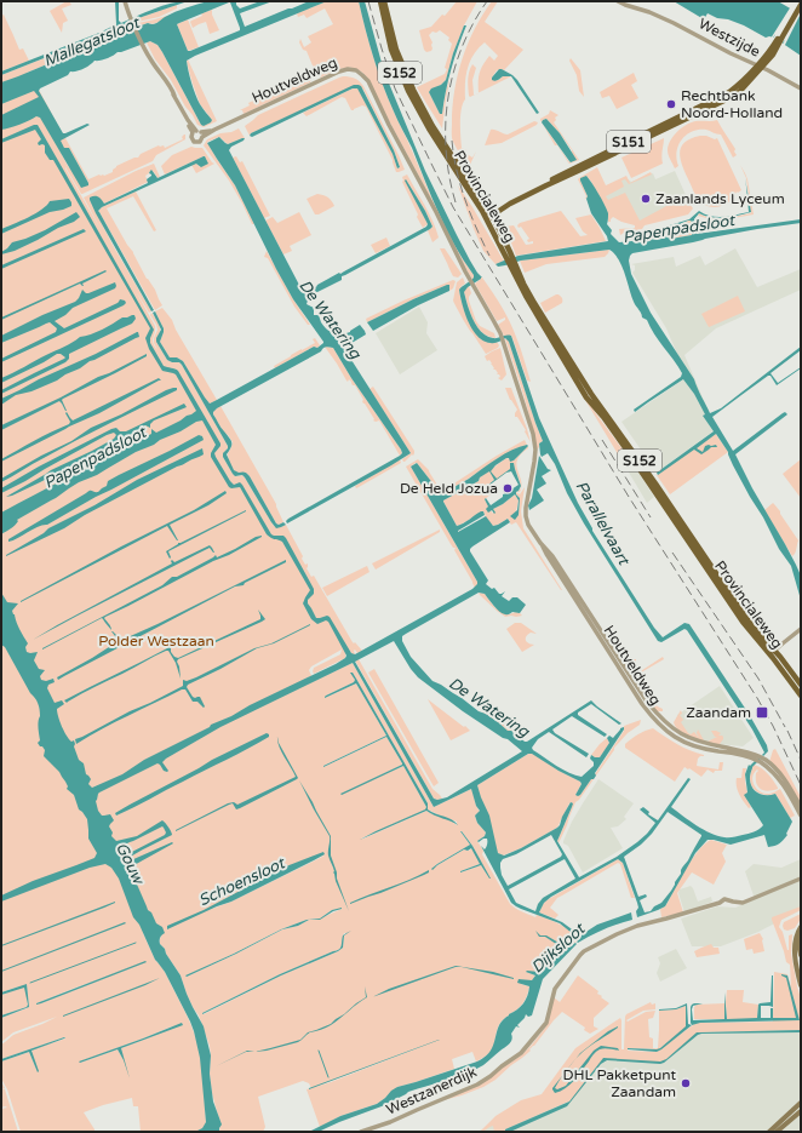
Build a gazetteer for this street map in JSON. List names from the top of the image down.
{
  "streets": {
    "main road": ["S152", "S151", "Provincialeweg"],
    "street": ["Westzijde", "Houtveldweg", "Westzanerdijk"]
  },
  "crossings": [
    ["Westzijde", "S151"],
    ["S151", "Provincialeweg"]
  ],
  "water": [
    "Mallegatsloot",
    "Papenpadsloot",
    "De Watering",
    "Parallelvaart",
    "Gouw",
    "Schoensloot",
    "Dijksloot"
  ],
  "parks": ["Polder Westzaan"],
  "places": {
    "other": [
      "Rechtbank Noord-Holland",
      "Zaanlands Lyceum",
      "De Held Jozua",
      "DHL Pakketpunt Zaandam"
    ],
    "transit": ["Zaandam"]
  }
}
